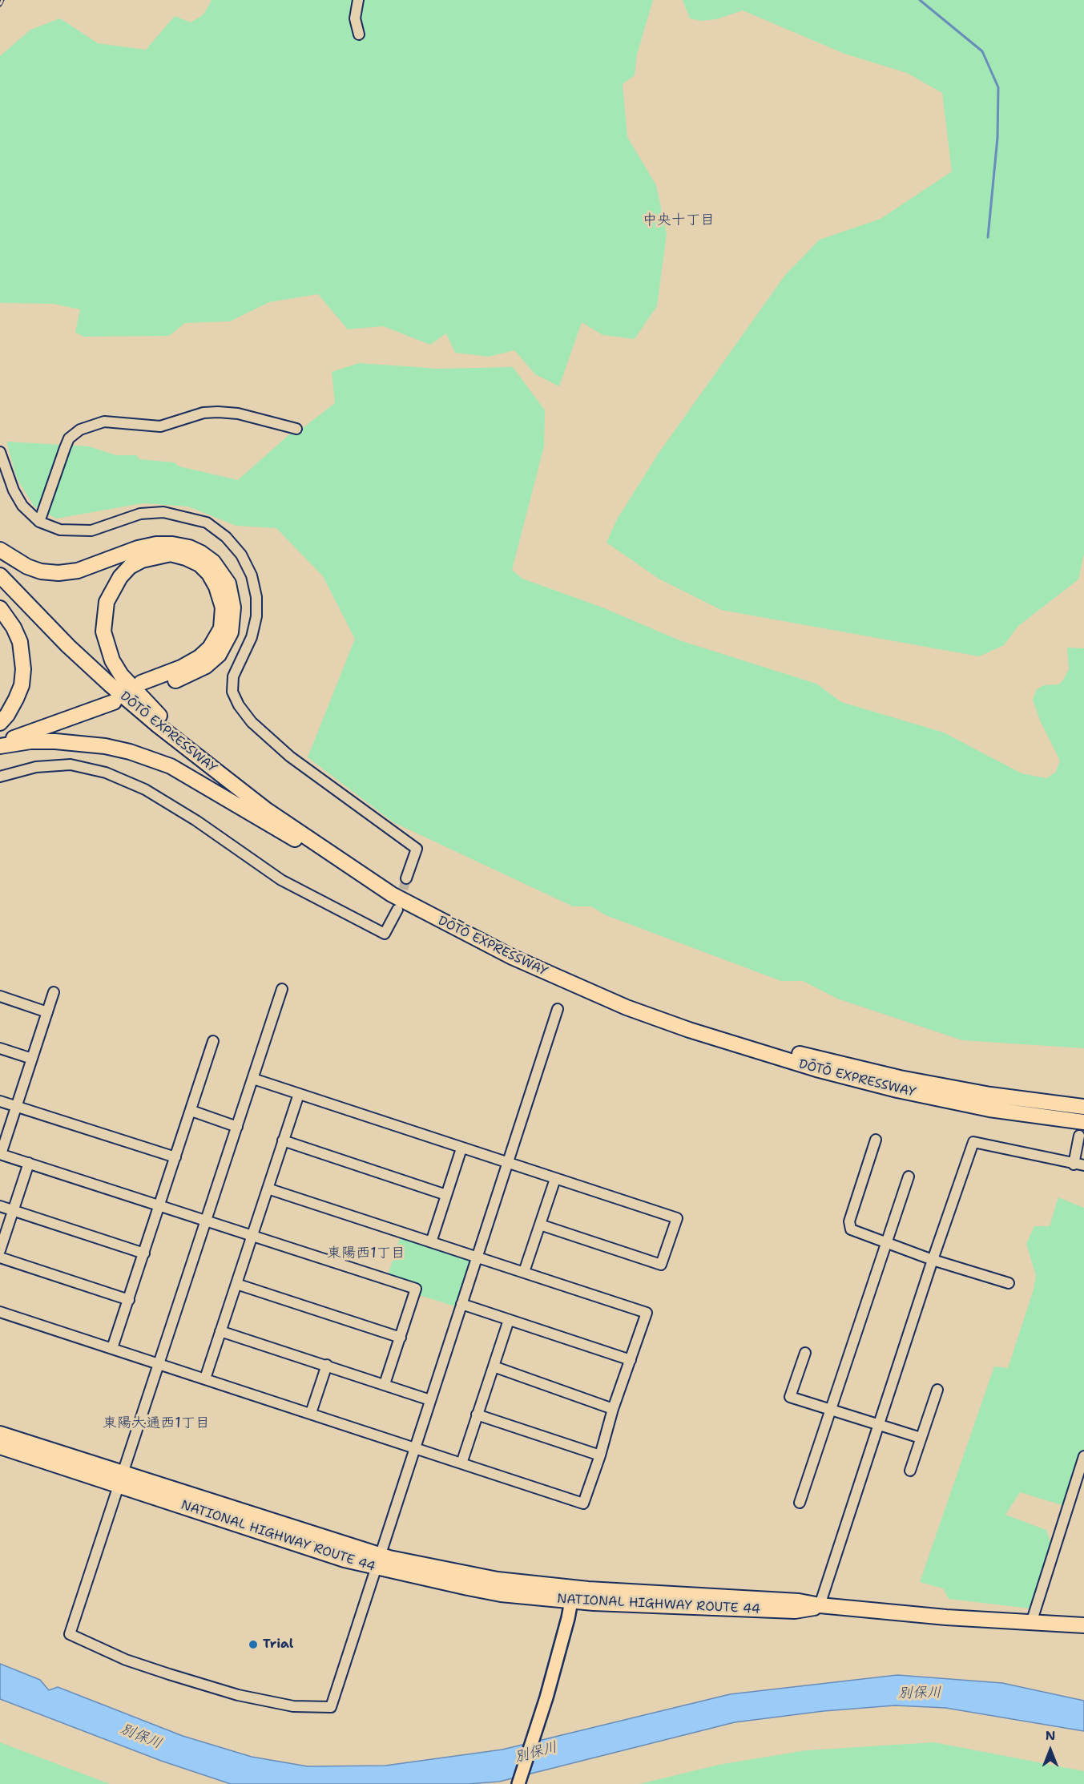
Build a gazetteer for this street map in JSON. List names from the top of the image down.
{
  "streets": {
    "highway": ["DŌTŌ EXPRESSWAY", "NATIONAL HIGHWAY ROUTE 44"]
  },
  "districts": ["中央十丁目", "東陽西1丁目", "東陽大通西1丁目"],
  "water": ["別保川"],
  "places": ["Trial"],
  "north": "top"
}
